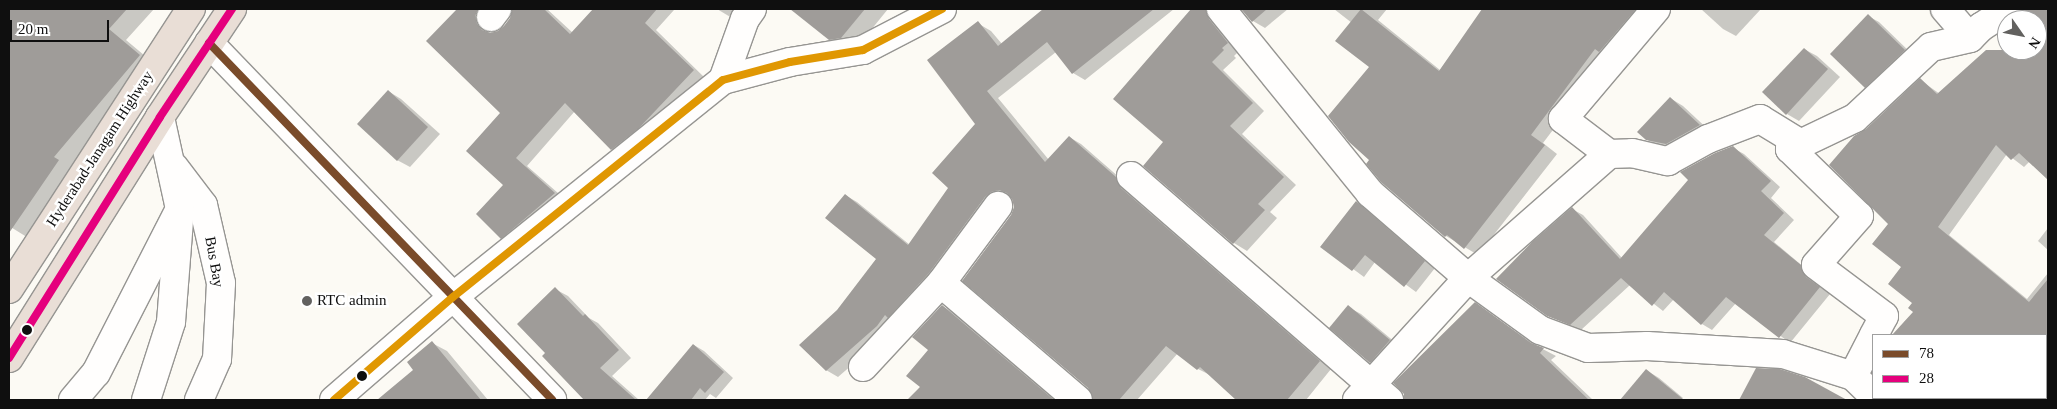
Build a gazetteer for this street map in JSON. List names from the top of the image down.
{
  "streets": {
    "highway": ["Hyderabad-Janagam Highway"],
    "street": ["Bus Bay"]
  },
  "places": ["RTC admin"],
  "lines": ["transit line 28", "transit line 78"],
  "legend": ["78", "28"],
  "scale_bar": "20 m",
  "north": "bottom right"
}
